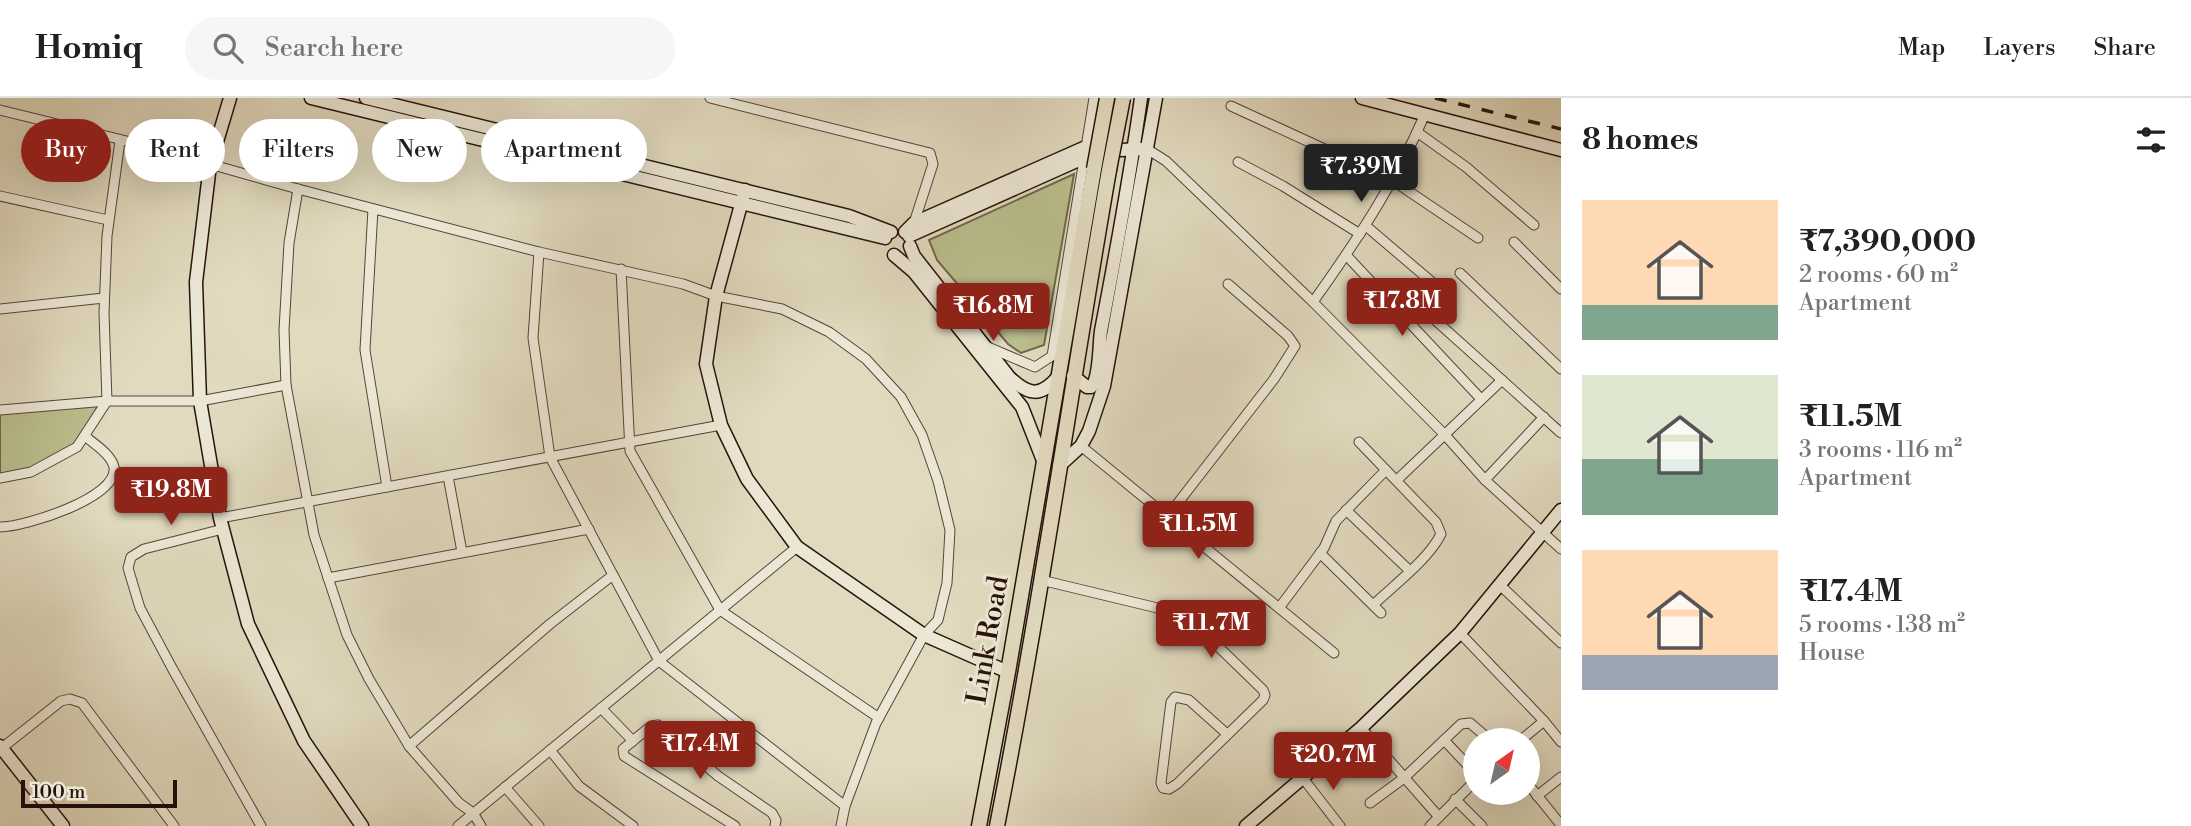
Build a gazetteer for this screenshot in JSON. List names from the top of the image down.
{
  "streets": {
    "main road": ["Link Road"]
  },
  "scale_bar": "100 m",
  "north": "top right",
  "page": {
    "header": "Homiq",
    "search": "Search here",
    "nav": ["Map", "Layers", "Share"],
    "heading": "8 homes",
    "chip": [
      "Buy",
      "Rent",
      "Filters",
      "New",
      "Apartment"
    ],
    "price": [
      "₹7.39M",
      "₹17.8M",
      "₹16.8M",
      "₹19.8M",
      "₹11.5M",
      "₹11.7M",
      "₹17.4M",
      "₹20.7M"
    ],
    "list": [
      {
        "name": "₹7,390,000",
        "note": "2 rooms · 60 m² · Apartment"
      },
      {
        "name": "₹11.5M",
        "note": "3 rooms · 116 m² · Apartment"
      },
      {
        "name": "₹17.4M",
        "note": "5 rooms · 138 m² · House"
      }
    ],
    "scale": "100 m"
  }
}
